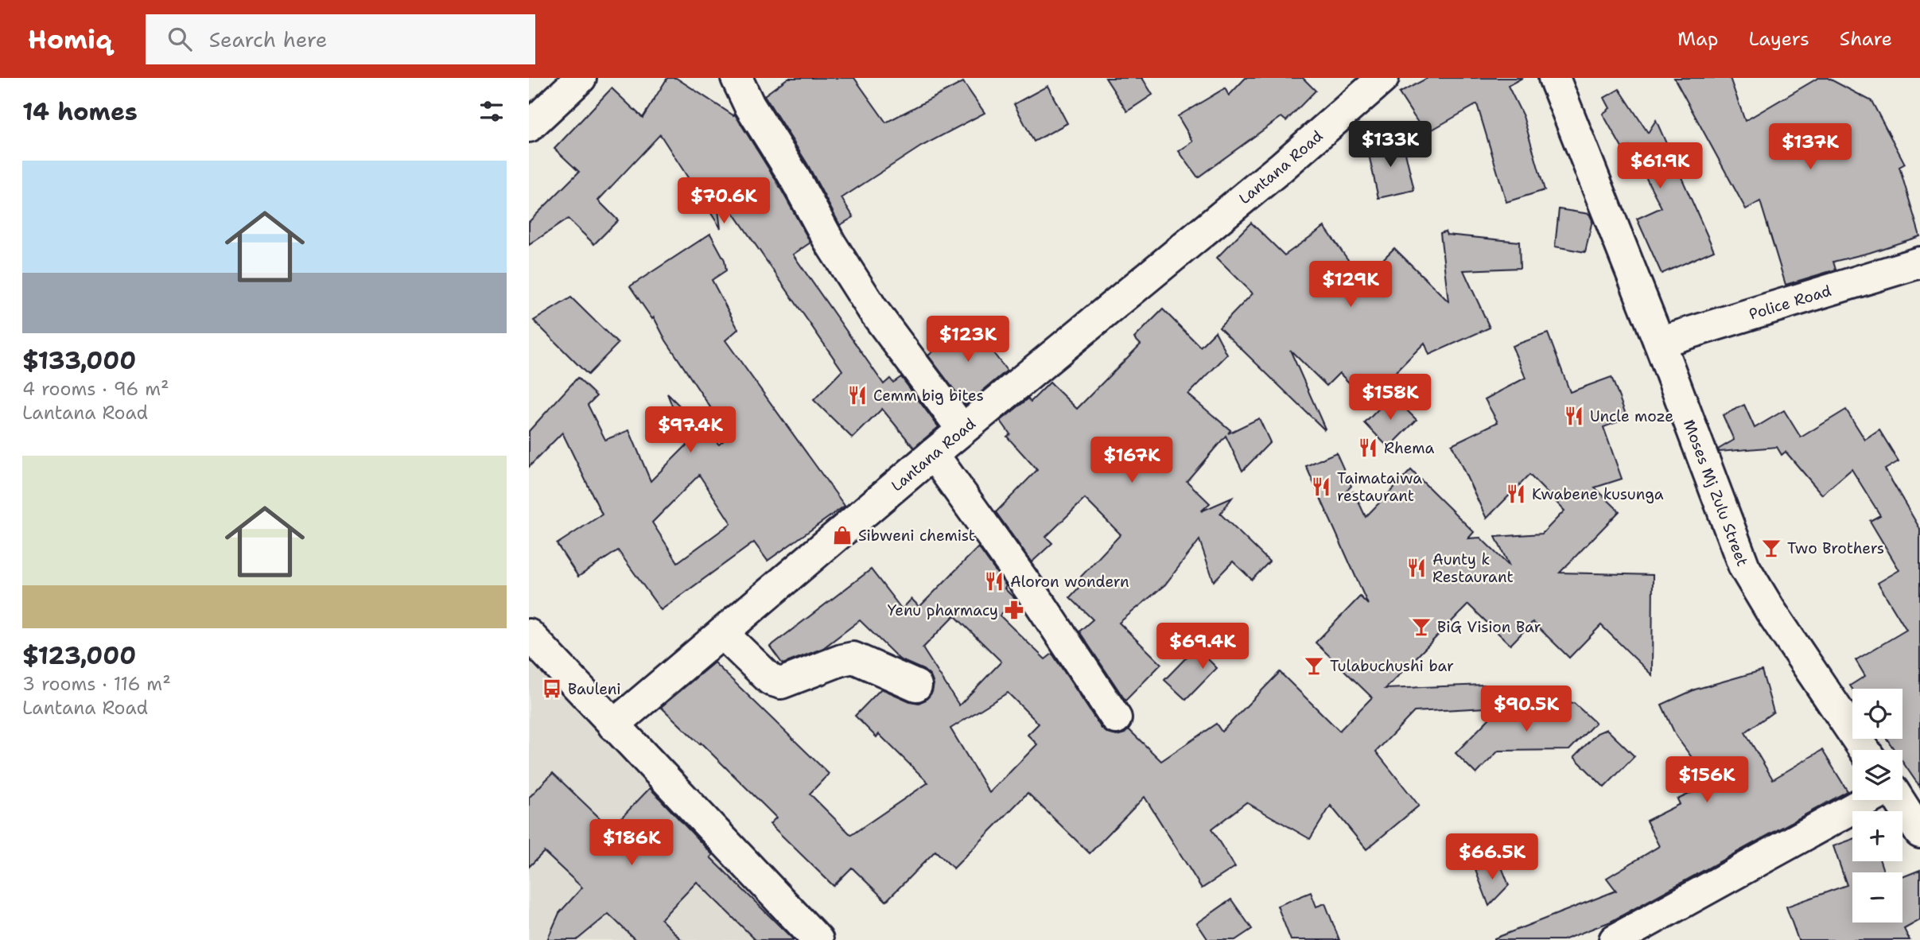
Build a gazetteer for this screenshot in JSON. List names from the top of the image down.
{
  "streets": {
    "street": ["Lantana Road", "Police Road", "Moses Mj Zulu Street"]
  },
  "crossings": [
    ["Police Road", "Moses Mj Zulu Street"]
  ],
  "places": {
    "restaurant": [
      "Cemm big bites",
      "Uncle moze",
      "Rhema",
      "Taimataiwa restaurant",
      "Kwabene kusunga",
      "Aunty k Restaurant",
      "Aloron wondern"
    ],
    "shop": ["Sibweni chemist"],
    "bar": ["Two Brothers", "BiG Vision Bar", "Tulabuchushi bar"],
    "pharmacy": ["Yenu pharmacy"],
    "bus stop": ["Bauleni"]
  },
  "page": {
    "header": "Homiq",
    "search": "Search here",
    "nav": ["Map", "Layers", "Share"],
    "heading": "14 homes",
    "price": [
      "$133K",
      "$137K",
      "$61.9K",
      "$70.6K",
      "$129K",
      "$123K",
      "$158K",
      "$97.4K",
      "$167K",
      "$69.4K",
      "$90.5K",
      "$156K",
      "$186K",
      "$66.5K"
    ],
    "list": [
      {
        "name": "$133,000",
        "note": "4 rooms · 96 m² · Lantana Road"
      },
      {
        "name": "$123,000",
        "note": "3 rooms · 116 m² · Lantana Road"
      }
    ],
    "map_buttons": ["+", "−"]
  }
}
